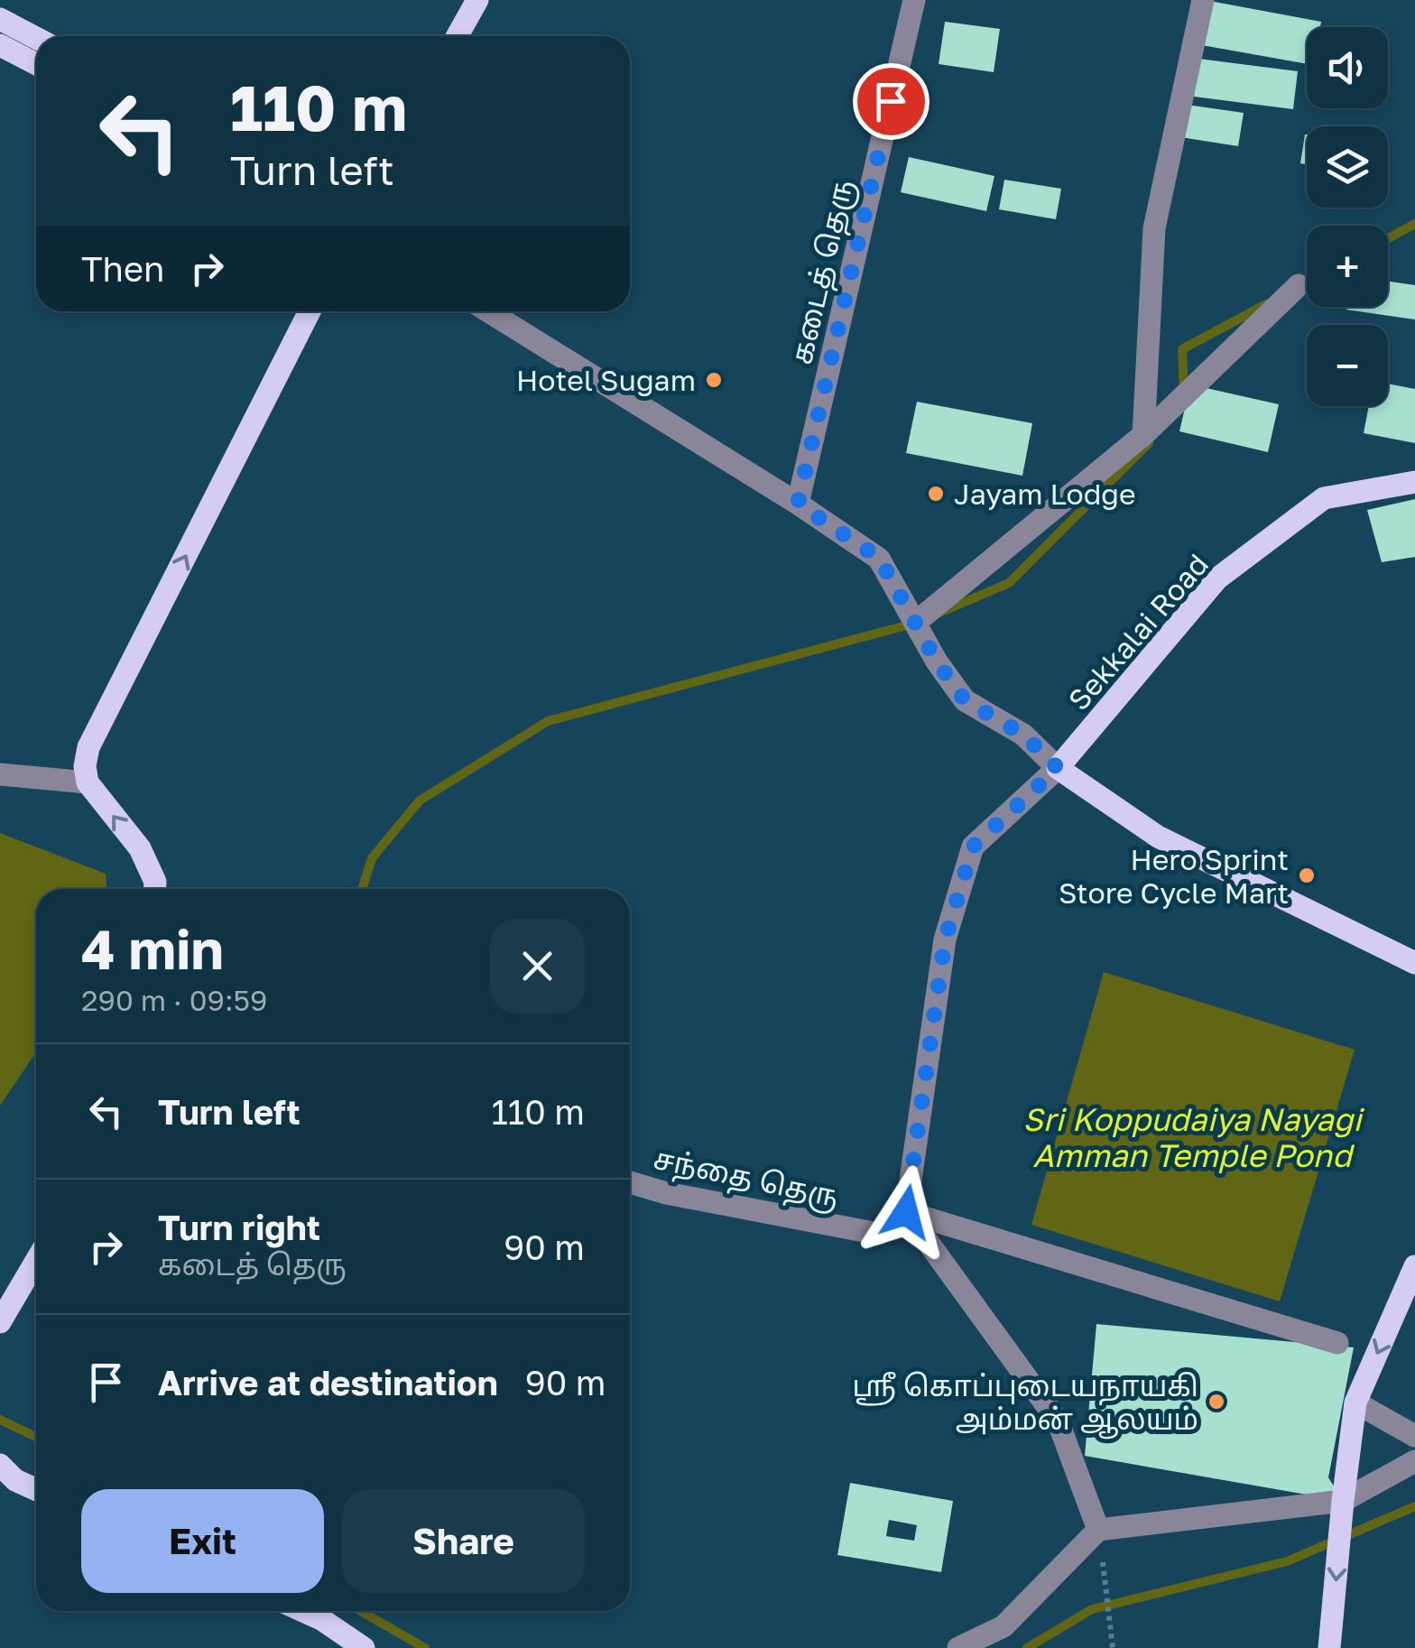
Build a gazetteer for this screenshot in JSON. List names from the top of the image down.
{
  "streets": {
    "main road": ["Sekkalai Road"],
    "street": ["கடைத் தெரு", "சந்தை தெரு"]
  },
  "water": ["Sri Koppudaiya Nayagi Amman Temple Pond"],
  "places": [
    "Hotel Sugam",
    "Jayam Lodge",
    "Hero Sprint Store Cycle Mart",
    "ஸ்ரீ கொப்புடையநாயகி அம்மன் ஆலயம்"
  ],
  "page": {
    "map_buttons": ["+", "−"],
    "turn": ["110 m", "Turn left"],
    "then": "Then",
    "heading": ["4 min", "290 m · 09:59"],
    "list": [
      {
        "name": "Turn left",
        "value": "110 m"
      },
      {
        "name": "Turn right",
        "note": "கடைத் தெரு",
        "value": "90 m"
      },
      {
        "name": "Arrive at destination",
        "value": "90 m"
      }
    ],
    "buttons": ["Exit", "Share"]
  }
}
